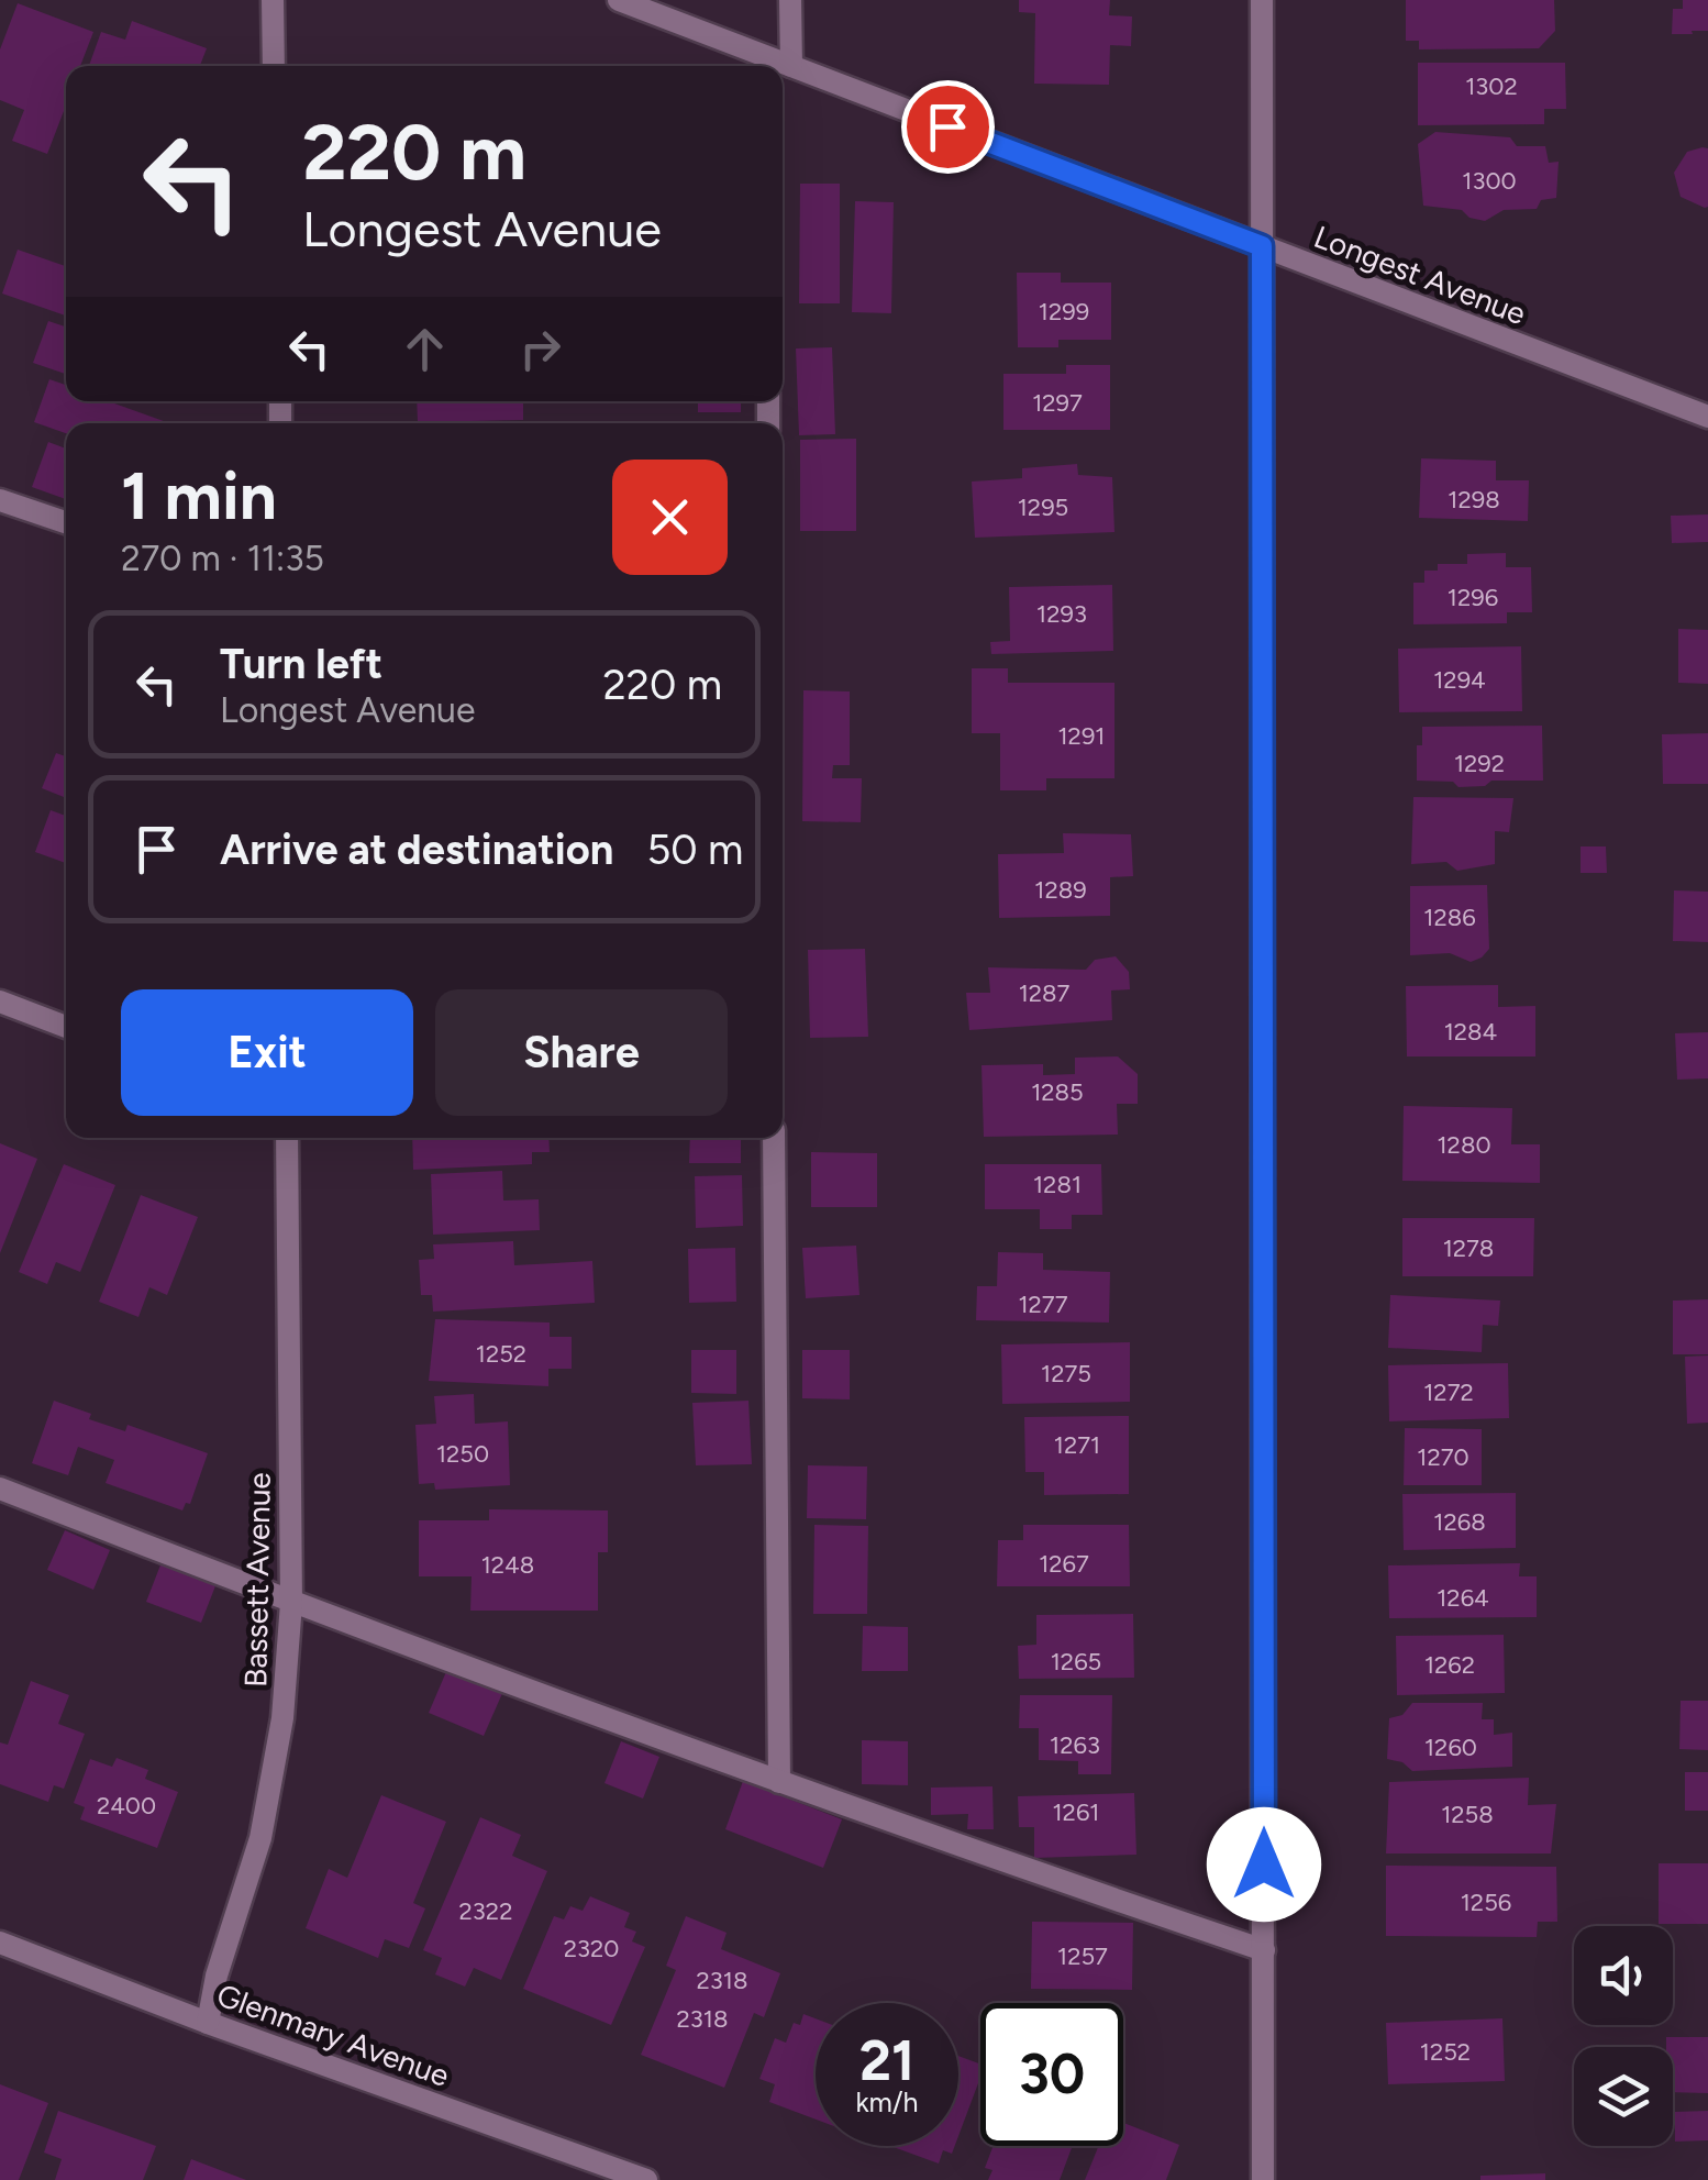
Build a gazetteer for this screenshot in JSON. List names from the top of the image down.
{
  "streets": {
    "street": ["Longest Avenue", "Bassett Avenue", "Glenmary Avenue"]
  },
  "crossings": [
    ["Bassett Avenue", "Glenmary Avenue"]
  ],
  "house_numbers": [
    "1302",
    "1300",
    "1299",
    "1297",
    "1298",
    "1295",
    "1296",
    "1293",
    "1294",
    "1291",
    "1292",
    "1289",
    "1286",
    "1287",
    "1284",
    "1285",
    "1280",
    "1281",
    "1278",
    "1277",
    "1252",
    "1275",
    "1272",
    "1271",
    "1250",
    "1270",
    "1268",
    "1267",
    "1248",
    "1264",
    "1265",
    "1262",
    "1263",
    "1260",
    "2400",
    "1261",
    "1258",
    "1256",
    "2322",
    "2320",
    "1257",
    "2318",
    "2318",
    "1252"
  ],
  "page": {
    "turn": ["220 m", "Longest Avenue"],
    "heading": ["1 min", "270 m · 11:35"],
    "list": [
      {
        "name": "Turn left",
        "note": "Longest Avenue",
        "value": "220 m"
      },
      {
        "name": "Arrive at destination",
        "value": "50 m"
      }
    ],
    "buttons": ["Exit", "Share"],
    "speed": "21 km/h",
    "limit": "30"
  }
}
